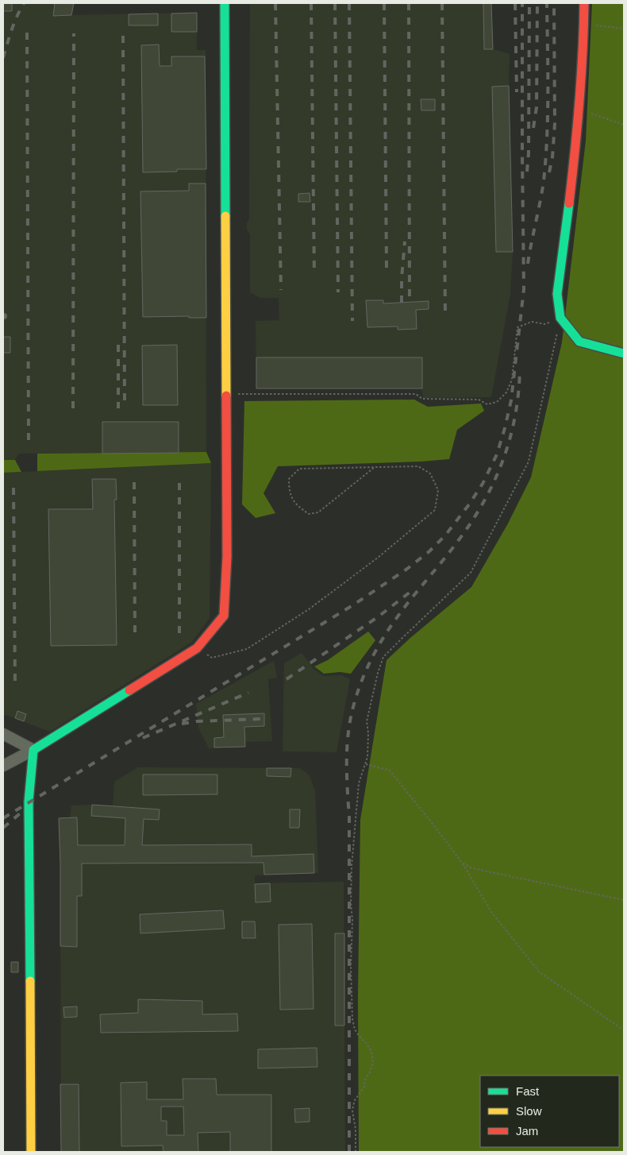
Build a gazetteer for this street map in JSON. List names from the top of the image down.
{
  "legend": ["Fast", "Slow", "Jam"]
}
